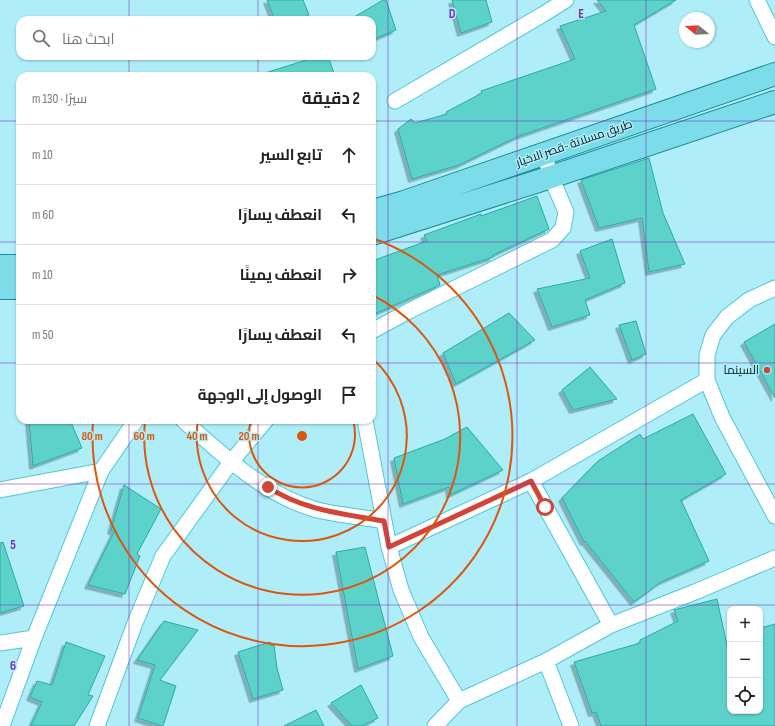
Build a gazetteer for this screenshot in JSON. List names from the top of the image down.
{
  "streets": {
    "main road": ["طريق مسلاتة -قصر الاخيار"]
  },
  "places": ["السينما"],
  "north": "left",
  "page": {
    "search": "ابحث هنا",
    "heading": ["2 دقيقة", "سيرًا · 130 m"],
    "list": [
      ["تابع السير", "10 m"],
      ["انعطف يسارًا", "60 m"],
      ["انعطف يمينًا", "10 m"],
      ["انعطف يسارًا", "50 m"],
      "الوصول إلى الوجهة"
    ],
    "map_buttons": ["+", "−"]
  },
  "grid": {
    "columns": ["D", "E"],
    "rows": ["5", "6"]
  },
  "rings": [
    "80 m",
    "60 m",
    "40 m",
    "20 m"
  ]
}
